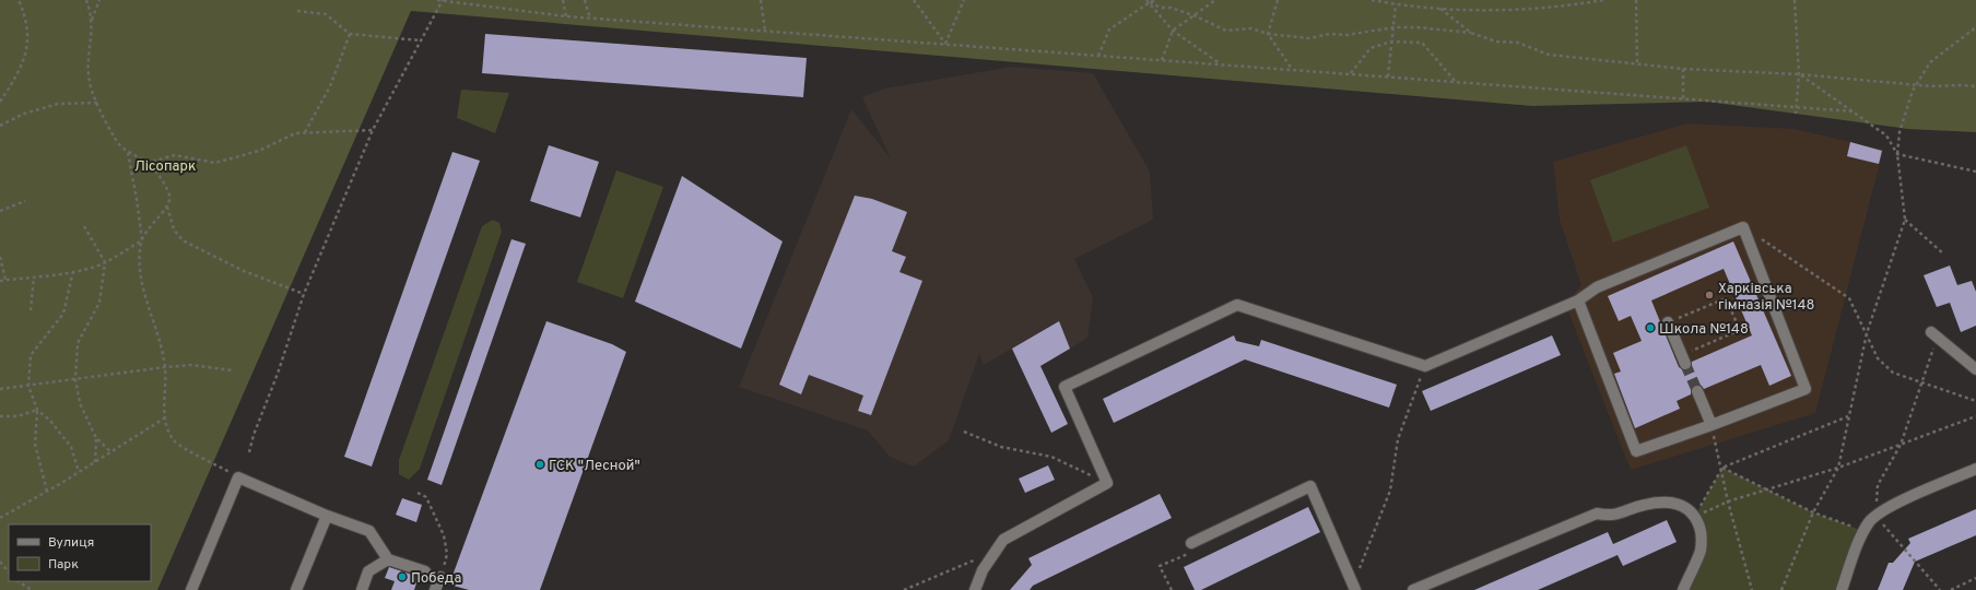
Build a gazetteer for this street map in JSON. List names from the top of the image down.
{
  "parks": ["Лісопарк"],
  "places": [
    "Харківська гімназія №148",
    "Школа №148",
    "ГСК \"Лесной\"",
    "Победа"
  ],
  "legend": ["Вулиця", "Парк"]
}
